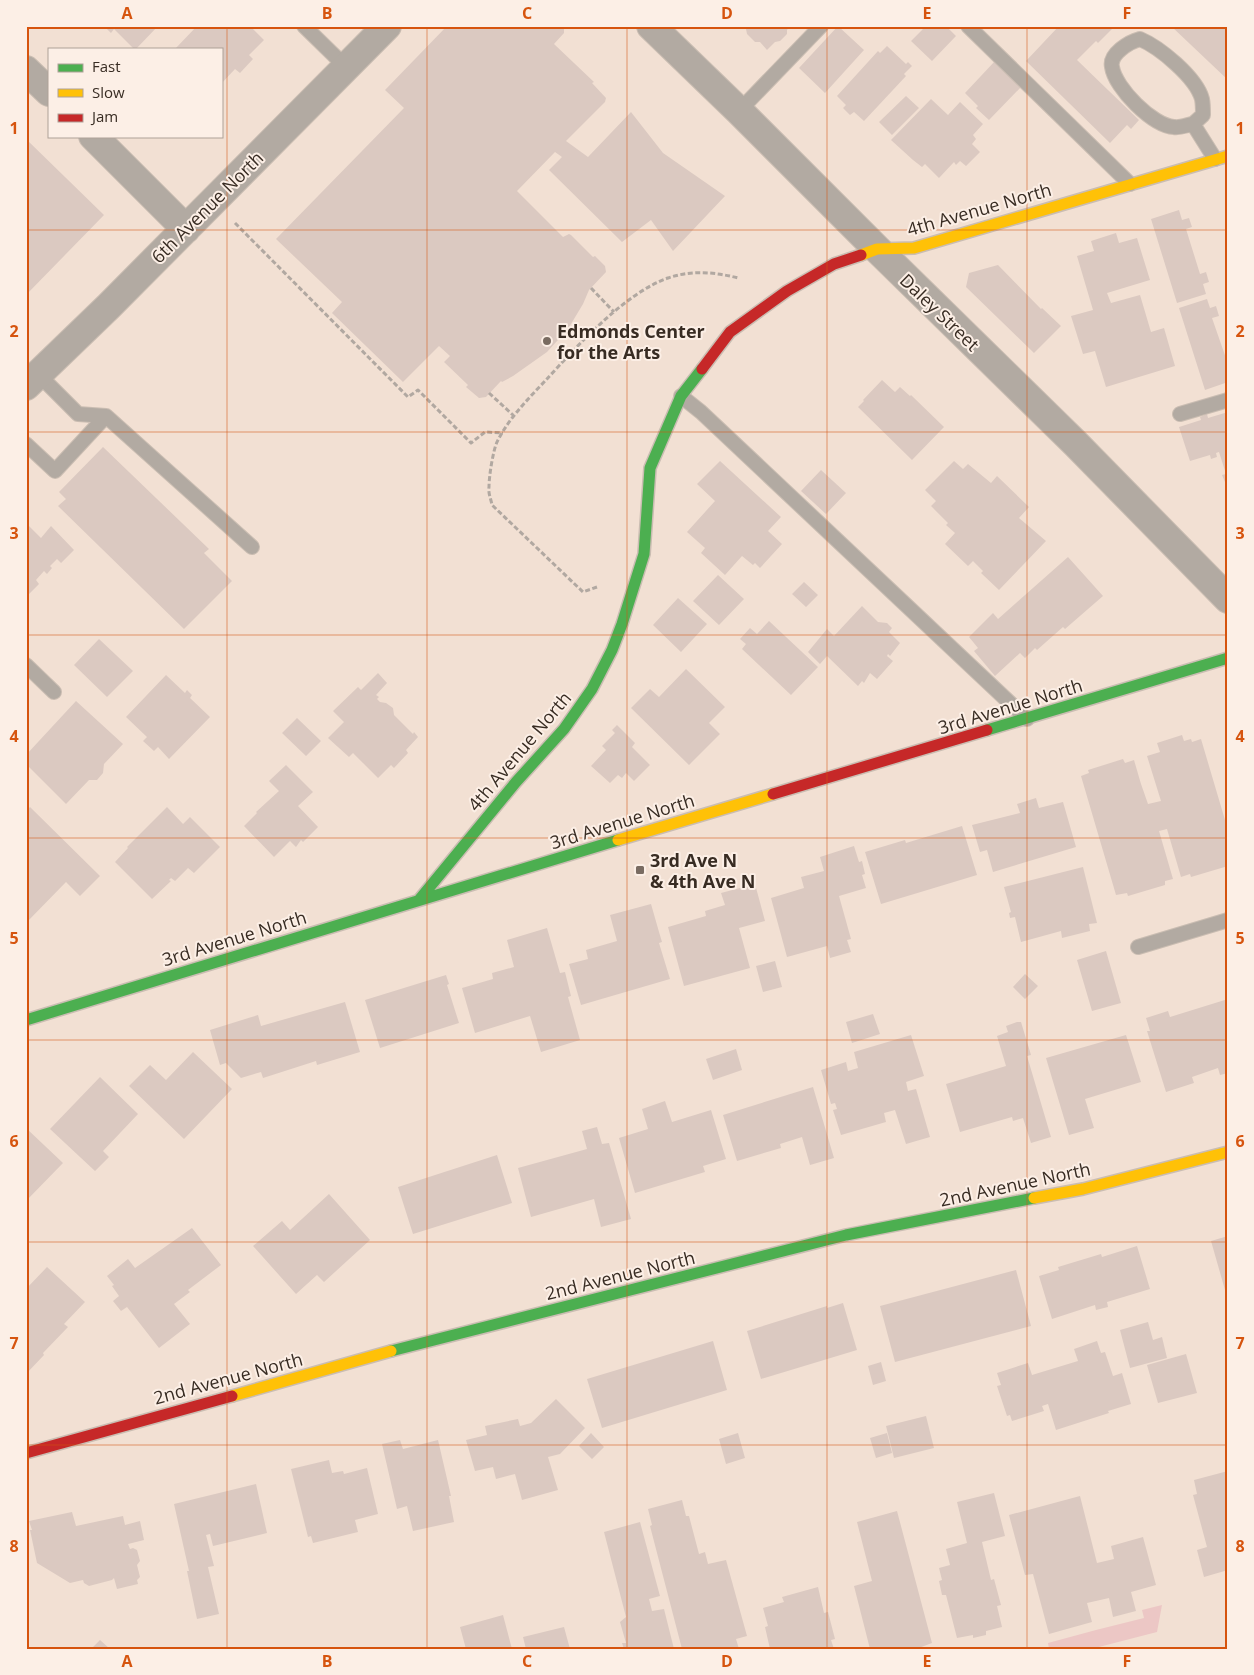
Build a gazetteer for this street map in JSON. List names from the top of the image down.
{
  "streets": {
    "street": [
      "6th Avenue North",
      "4th Avenue North",
      "Daley Street",
      "3rd Avenue North",
      "2nd Avenue North"
    ]
  },
  "crossings": [
    ["4th Avenue North", "Daley Street"],
    ["4th Avenue North", "3rd Avenue North"]
  ],
  "places": {
    "other": ["Edmonds Center for the Arts"],
    "transit": ["3rd Ave N & 4th Ave N"]
  },
  "legend": ["Fast", "Slow", "Jam"],
  "grid": {
    "columns": [
      "A",
      "B",
      "C",
      "D",
      "E",
      "F"
    ],
    "rows": [
      "1",
      "2",
      "3",
      "4",
      "5",
      "6",
      "7",
      "8"
    ]
  }
}
